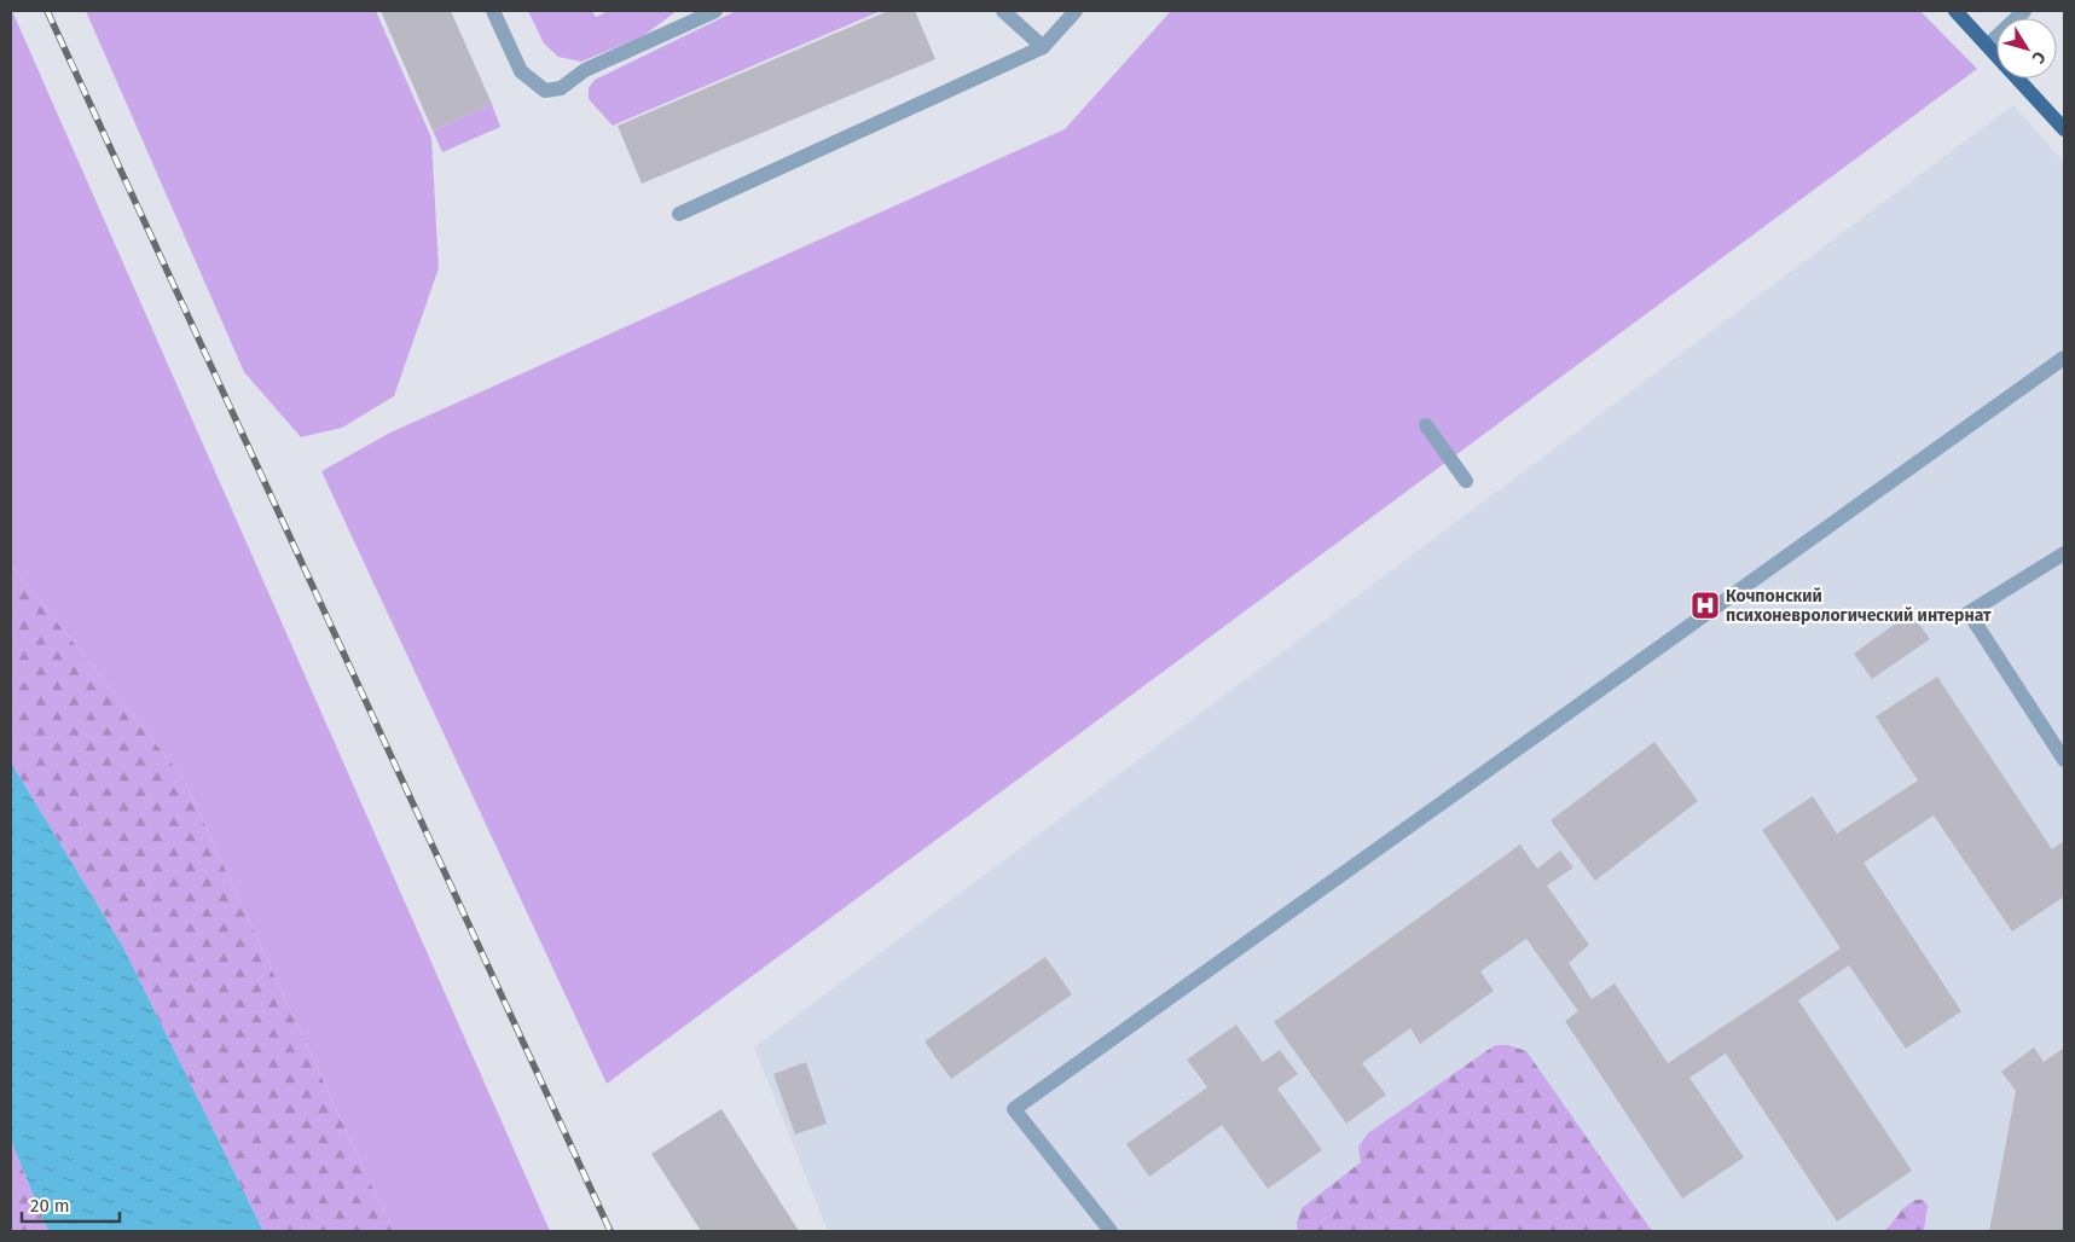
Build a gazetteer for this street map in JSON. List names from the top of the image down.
{
  "places": {
    "hospital": ["Кочпонский психоневрологический интернат"]
  },
  "scale_bar": "20 m",
  "north": "bottom right"
}
